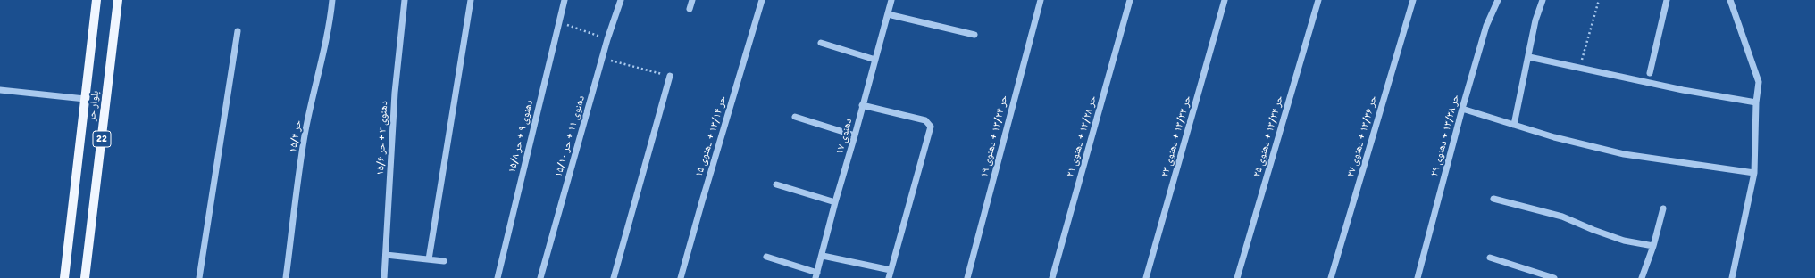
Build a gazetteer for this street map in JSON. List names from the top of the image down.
{
  "streets": {
    "main road": ["بلوار حر", "22"],
    "street": [
      "حر ۱۳/۳۸ + دهنوی ۲۹",
      "حر ۱۵/۴",
      "دهنوی ۹ + حر ۱۵/۸",
      "دهنوی ۱۱ + حر ۱۵/۱۰",
      "حر ۱۳/۱۴ + دهنوی ۱۵",
      "دهنوی ۱۷",
      "حر ۱۳/۲۴ + دهنوی ۱۹",
      "حر ۱۳/۲۸ + دهنوی ۲۱",
      "حر ۱۳/۳۲ + دهنوی ۲۳",
      "حر ۱۳/۳۴ + دهنوی ۲۵",
      "حر ۱۳/۳۶ + دهنوی ۲۷",
      "دهنوی ۳ + حر ۱۵/۶"
    ]
  }
}
